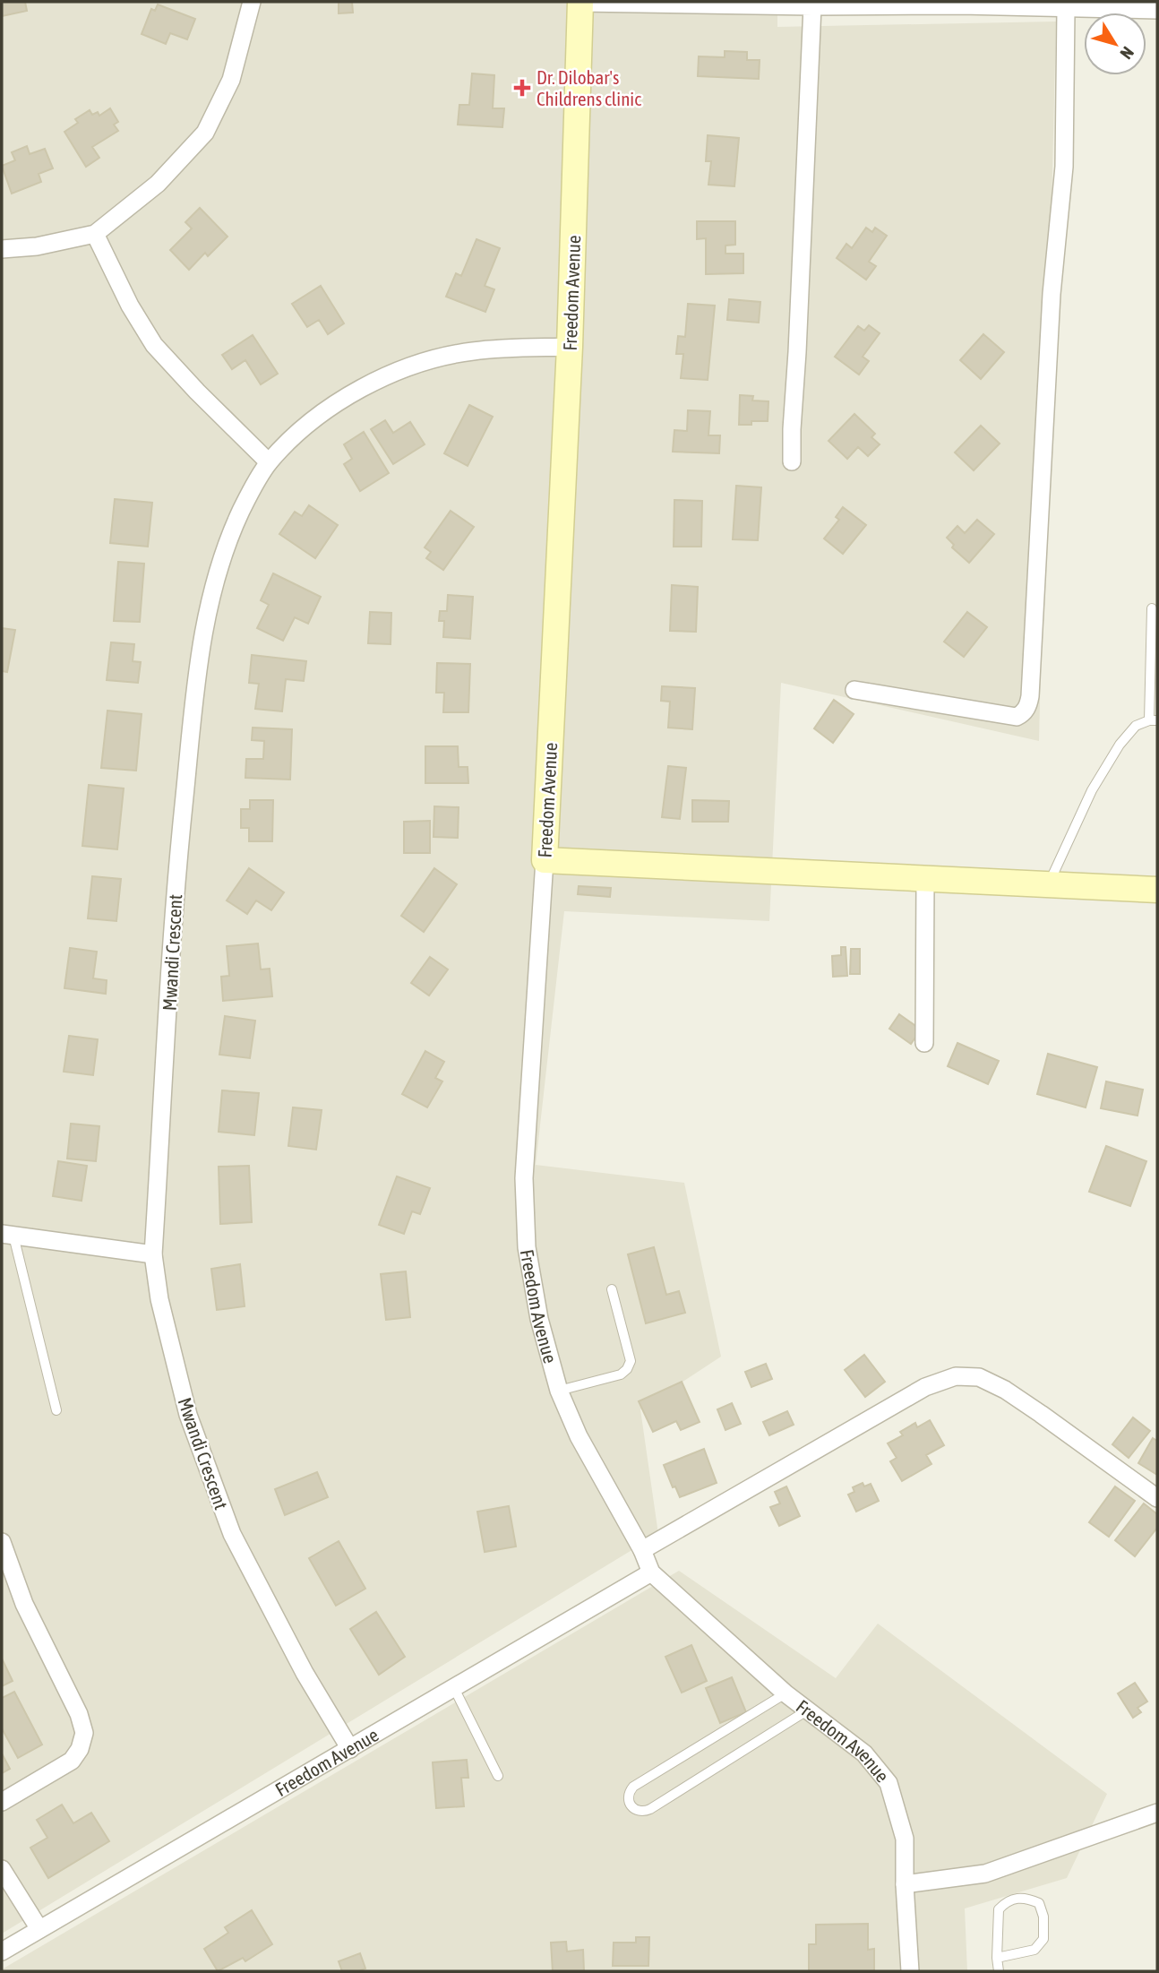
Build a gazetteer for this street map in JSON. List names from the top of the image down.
{
  "streets": {
    "main road": ["Freedom Avenue"],
    "street": ["Mwandi Crescent"]
  },
  "crossings": [
    ["Freedom Avenue", "Mwandi Crescent"]
  ],
  "places": {
    "health": ["Dr. Dilobar's Childrens clinic"]
  },
  "north": "bottom right"
}
